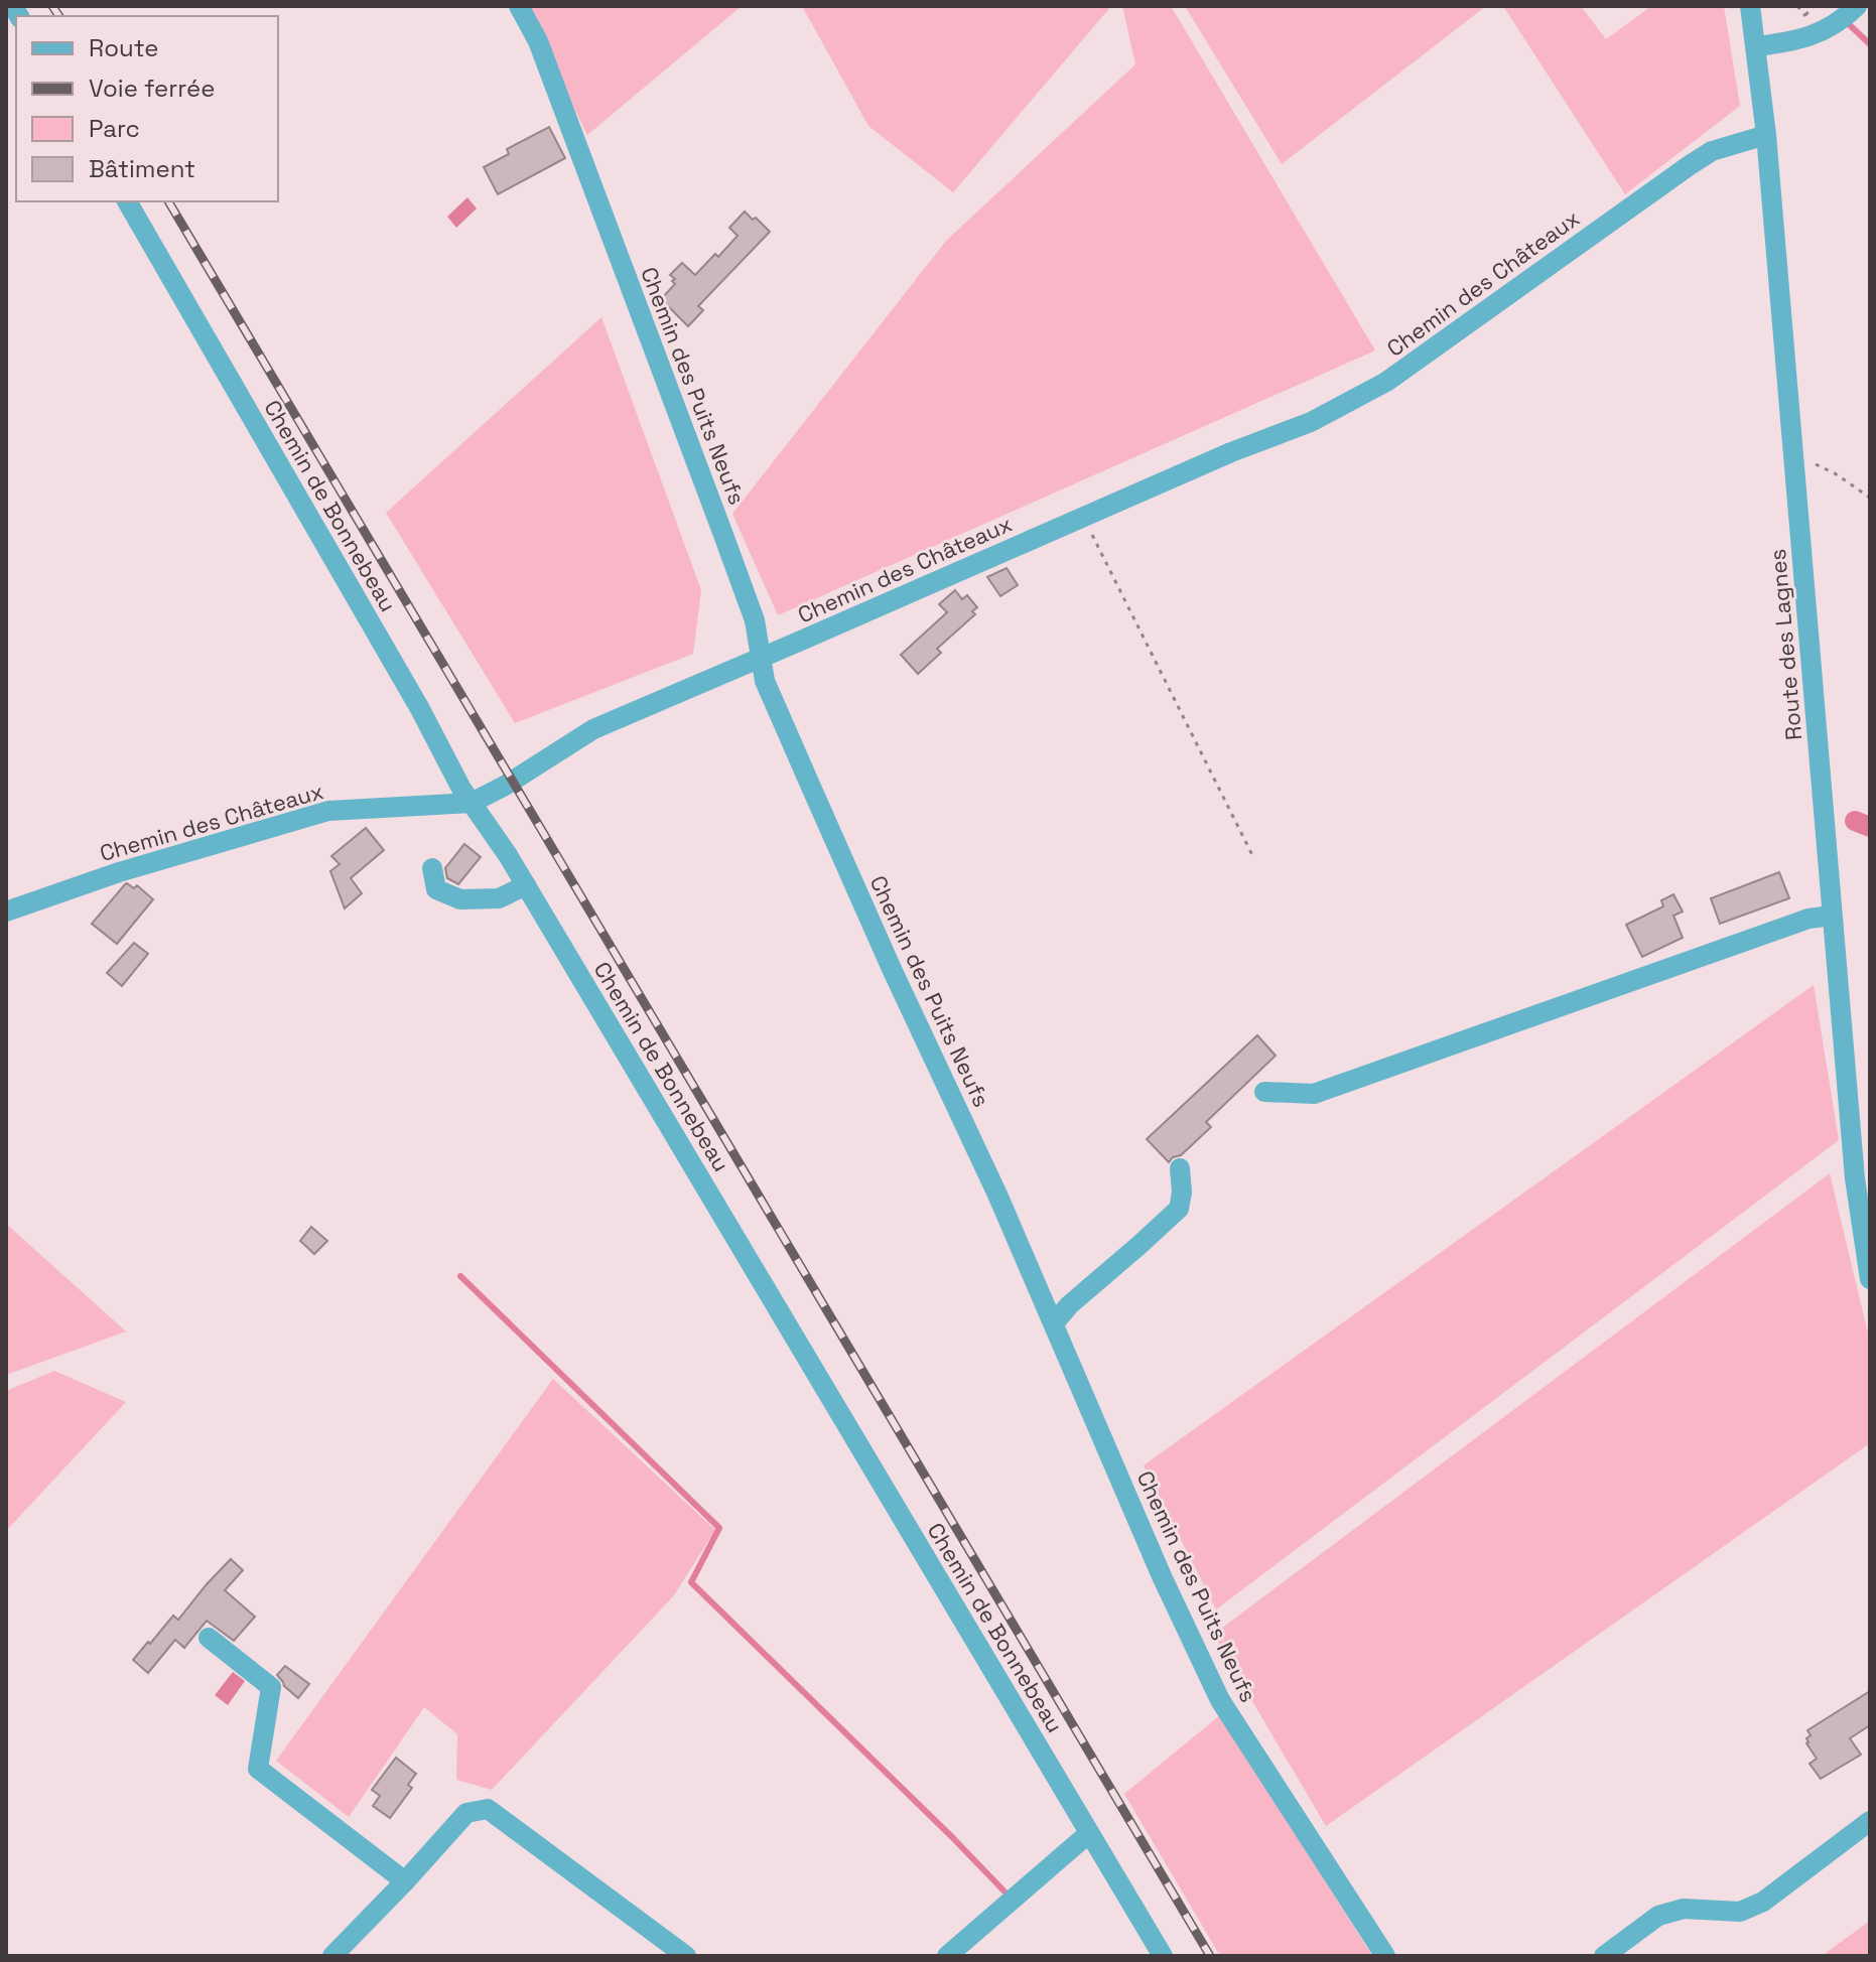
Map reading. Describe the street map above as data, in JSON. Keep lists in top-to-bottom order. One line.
{"streets":{"street":["Chemin des Châteaux","Chemin des Puits Neufs","Chemin de Bonnebeau","Route des Lagnes"]},"crossings":[["Chemin des Châteaux","Chemin des Puits Neufs"],["Chemin des Châteaux","Chemin de Bonnebeau"],["Chemin des Châteaux","Route des Lagnes"]],"legend":["Route","Voie ferrée","Parc","Bâtiment"]}
